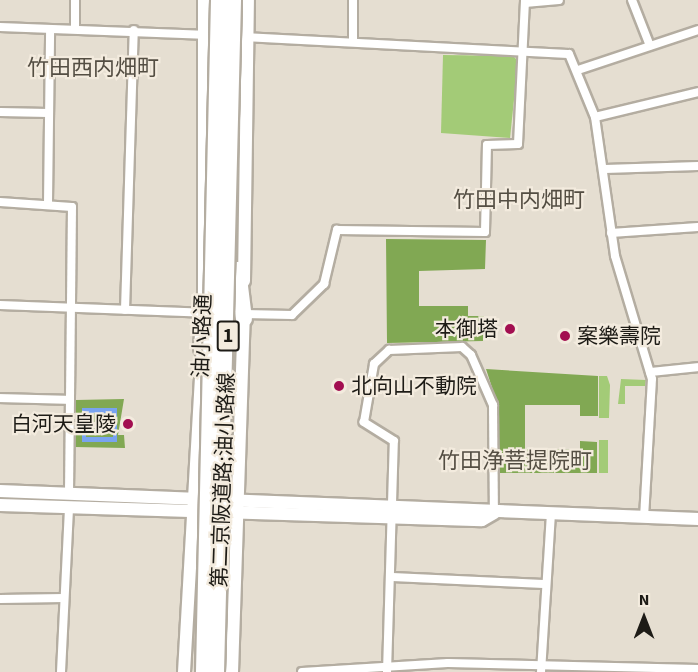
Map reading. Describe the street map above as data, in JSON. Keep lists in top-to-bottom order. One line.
{"streets":{"highway":["1","第二京阪道路;油小路線"],"street":["油小路通"]},"districts":["竹田西内畑町","竹田中内畑町","竹田浄菩提院町"],"places":["本御塔","案樂壽院","北向山不動院","白河天皇陵"],"north":"top"}
